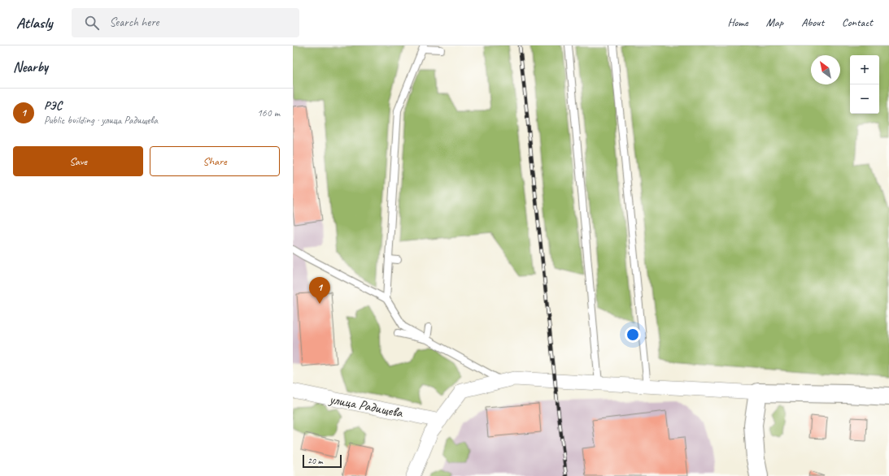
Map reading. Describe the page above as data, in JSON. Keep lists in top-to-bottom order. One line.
{"streets":{"street":["улица Радищева"]},"scale_bar":"20 m","north":"top left","page":{"header":"Atlasly","search":"Search here","nav":["Home","Map","About","Contact"],"heading":"Nearby","map_buttons":["+","−"],"list":[{"mark":"1","name":"РЭС","note":"Public building · улица Радищева","value":"160 m"}],"buttons":["Save","Share"],"pins":"1","scale":"20 m"}}
